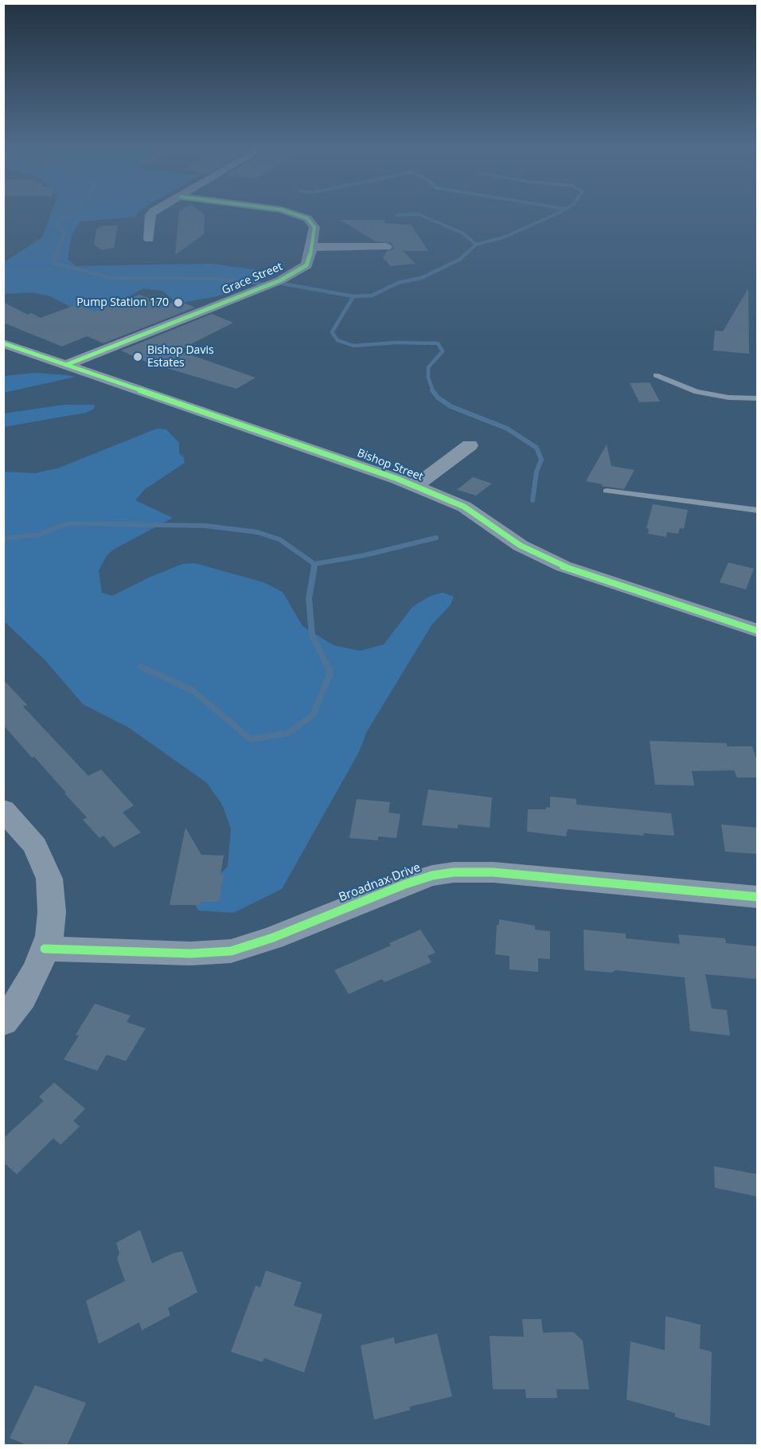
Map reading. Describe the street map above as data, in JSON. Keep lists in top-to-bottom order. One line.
{"streets":{"street":["Grace Street","Bishop Street","Broadnax Drive"]},"crossings":[["Grace Street","Bishop Street"]],"places":["Pump Station 170","Bishop Davis Estates"]}
